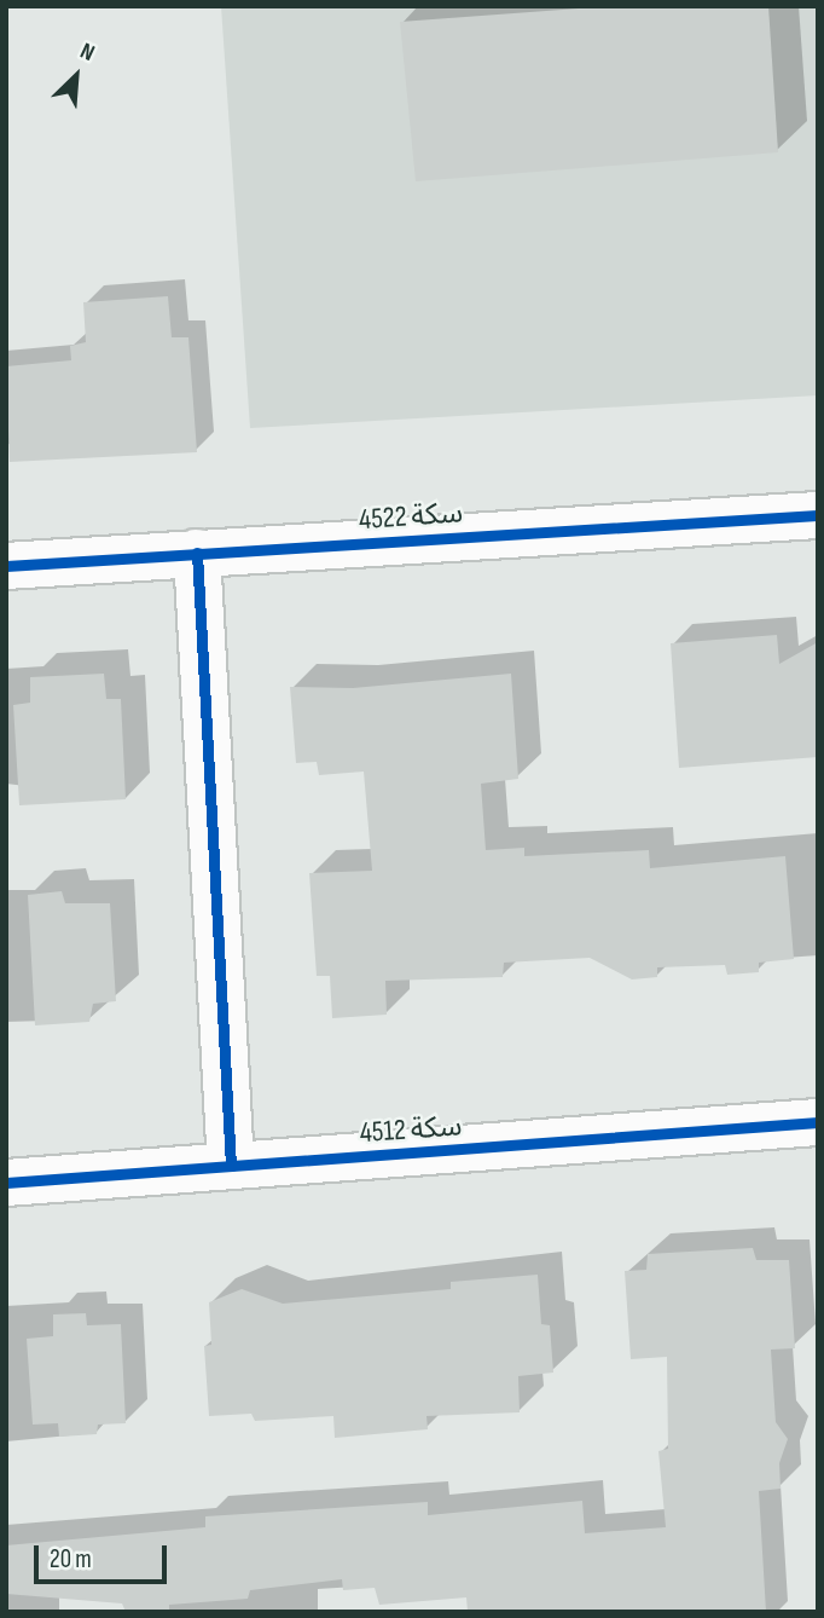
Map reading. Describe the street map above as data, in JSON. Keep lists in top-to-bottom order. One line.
{"streets":{"street":["سكة 4522","سكة 4512"]},"scale_bar":"20 m","north":"top right"}
